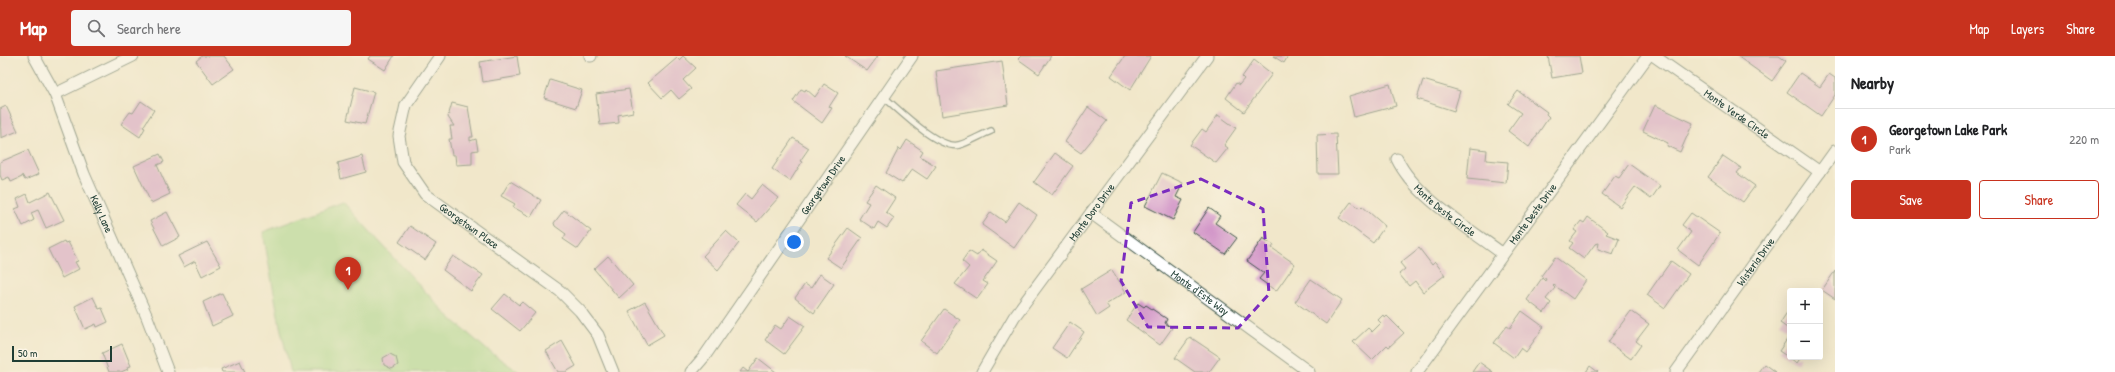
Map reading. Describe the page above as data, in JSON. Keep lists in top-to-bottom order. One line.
{"streets":{"street":["Monte Verde Circle","Georgetown Drive","Monte Deste Circle","Monte Doro Drive","Kelly Lane","Monte Deste Drive","Georgetown Place","Wisteria Drive","Monte d'Este Way"]},"crossings":[["Monte Verde Circle","Wisteria Drive"],["Monte Deste Circle","Monte Deste Drive"],["Monte Doro Drive","Monte d'Este Way"]],"scale_bar":"50 m","page":{"header":"Map","search":"Search here","nav":["Map","Layers","Share"],"heading":"Nearby","list":[{"mark":"1","name":"Georgetown Lake Park","note":"Park","value":"220 m"}],"buttons":["Save","Share"],"pins":"1","map_buttons":["+","−"],"scale":"50 m"}}
